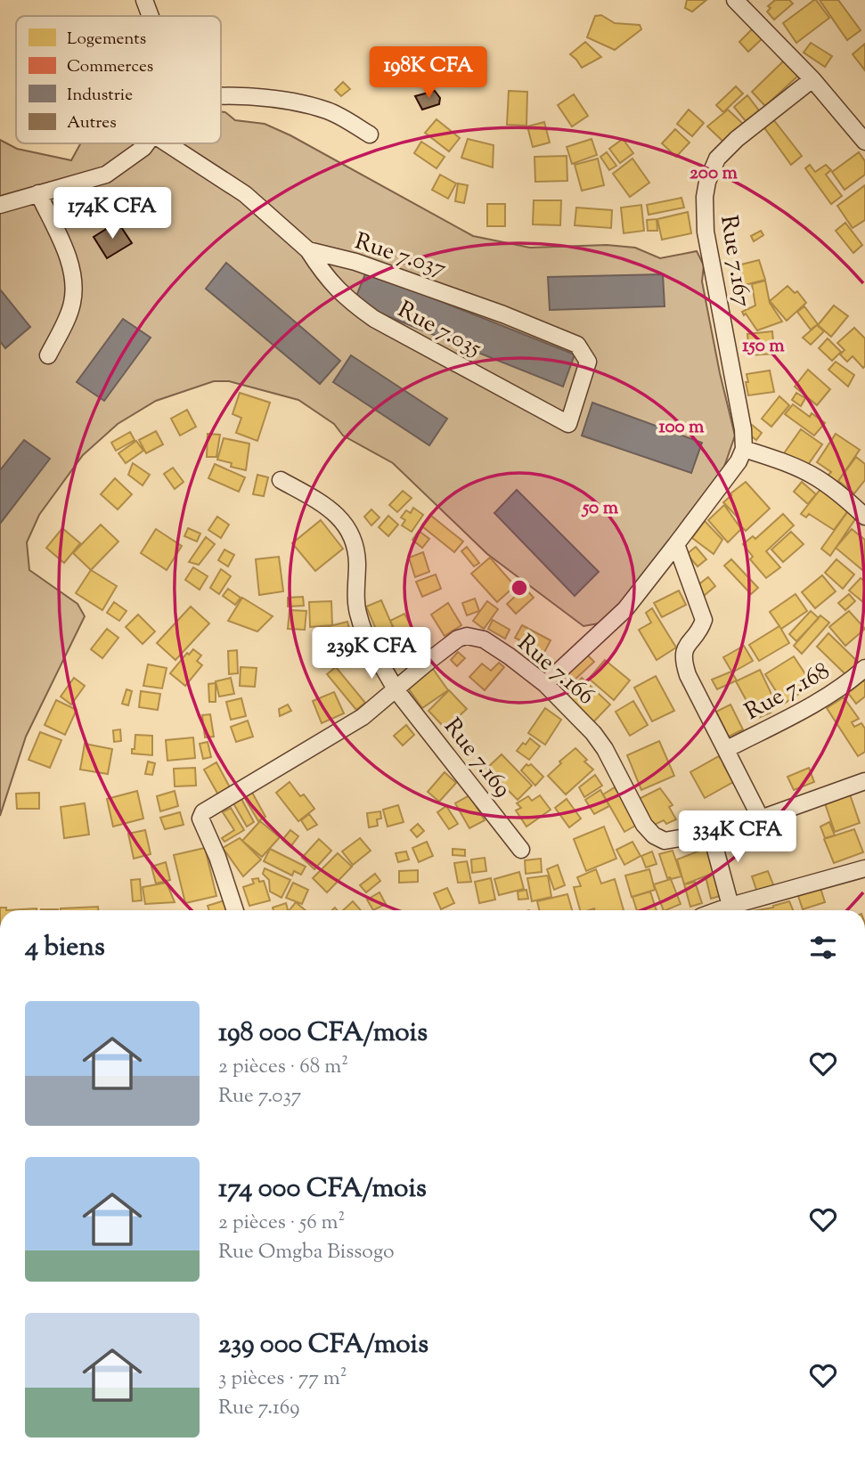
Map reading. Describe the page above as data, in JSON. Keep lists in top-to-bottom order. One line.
{"streets":{"street":["Rue 7.037","Rue 7.167","Rue 7.035","Rue 7.166","Rue 7.168","Rue 7.169"]},"crossings":[["Rue 7.037","Rue 7.035"],["Rue 7.166","Rue 7.169"]],"legend":["Logements","Commerces","Industrie","Autres"],"page":{"price":["198K CFA","174K CFA","239K CFA","334K CFA"],"heading":"4 biens","list":[{"name":"198 000 CFA/mois","note":"2 pièces · 68 m² · Rue 7.037"},{"name":"174 000 CFA/mois","note":"2 pièces · 56 m² · Rue Omgba Bissogo"},{"name":"239 000 CFA/mois","note":"3 pièces · 77 m² · Rue 7.169"}]},"rings":["200 m","150 m","100 m","50 m"]}
